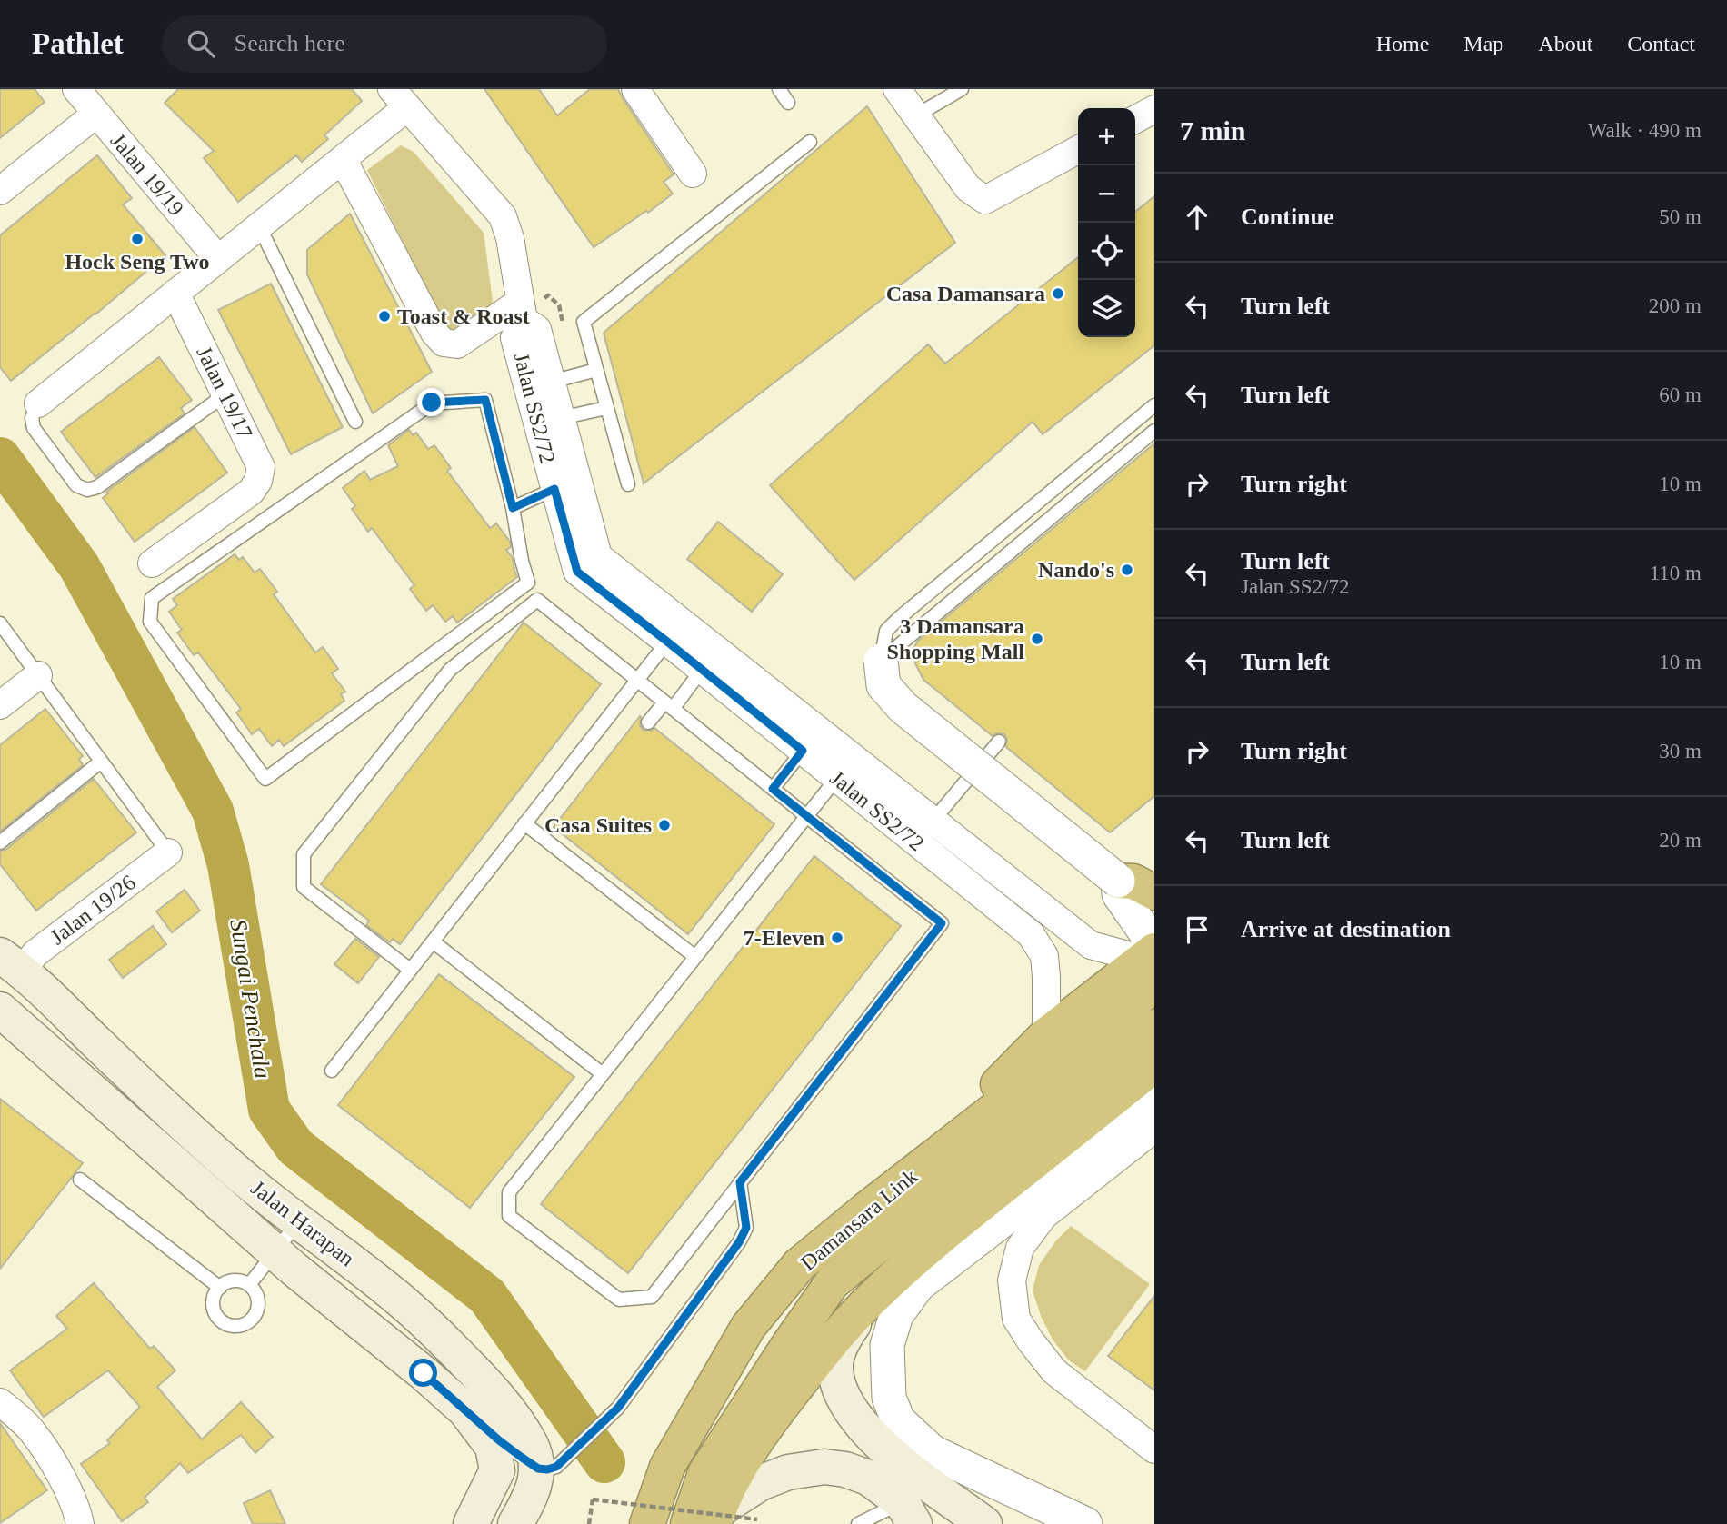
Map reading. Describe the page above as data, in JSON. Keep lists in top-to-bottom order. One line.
{"streets":{"highway":["Damansara Link"],"main road":["Jalan Harapan"],"street":["Jalan 19/19","Jalan 19/17","Jalan SS2/72","Jalan 19/26"]},"crossings":[["Jalan SS2/72","Damansara Link"],["Jalan 19/26","Jalan Harapan"]],"water":["Sungai Penchala"],"places":["Hock Seng Two","Casa Damansara","Toast & Roast","Nando's","3 Damansara Shopping Mall","Casa Suites","7-Eleven"],"page":{"header":"Pathlet","search":"Search here","nav":["Home","Map","About","Contact"],"heading":["7 min","Walk · 490 m"],"map_buttons":["+","−"],"list":[["Continue","50 m"],["Turn left","200 m"],["Turn left","60 m"],["Turn right","10 m"],["Turn left","Jalan SS2/72","110 m"],["Turn left","10 m"],["Turn right","30 m"],["Turn left","20 m"],"Arrive at destination"]}}
